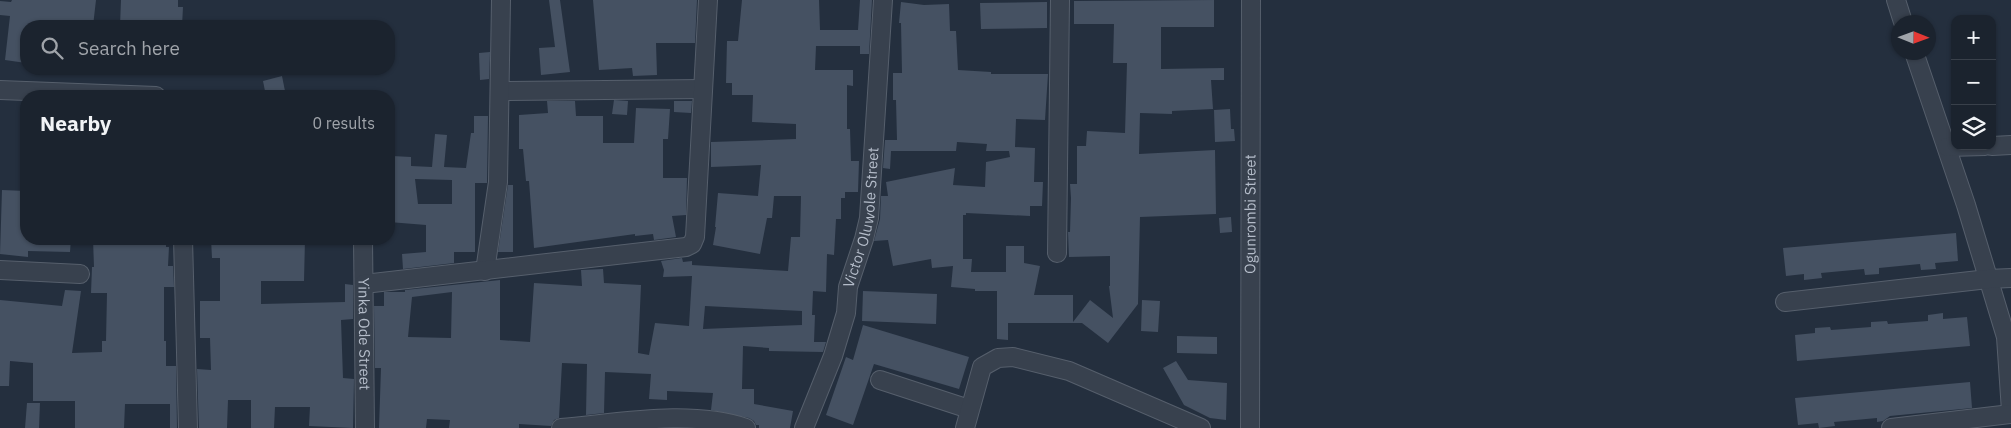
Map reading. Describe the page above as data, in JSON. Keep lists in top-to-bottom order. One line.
{"streets":{"street":["Ogunrombi Street","Victor Oluwole Street","Yinka Ode Street"]},"north":"right","page":{"map_buttons":["+","−"],"search":"Search here","heading":["Nearby","0 results"]}}
